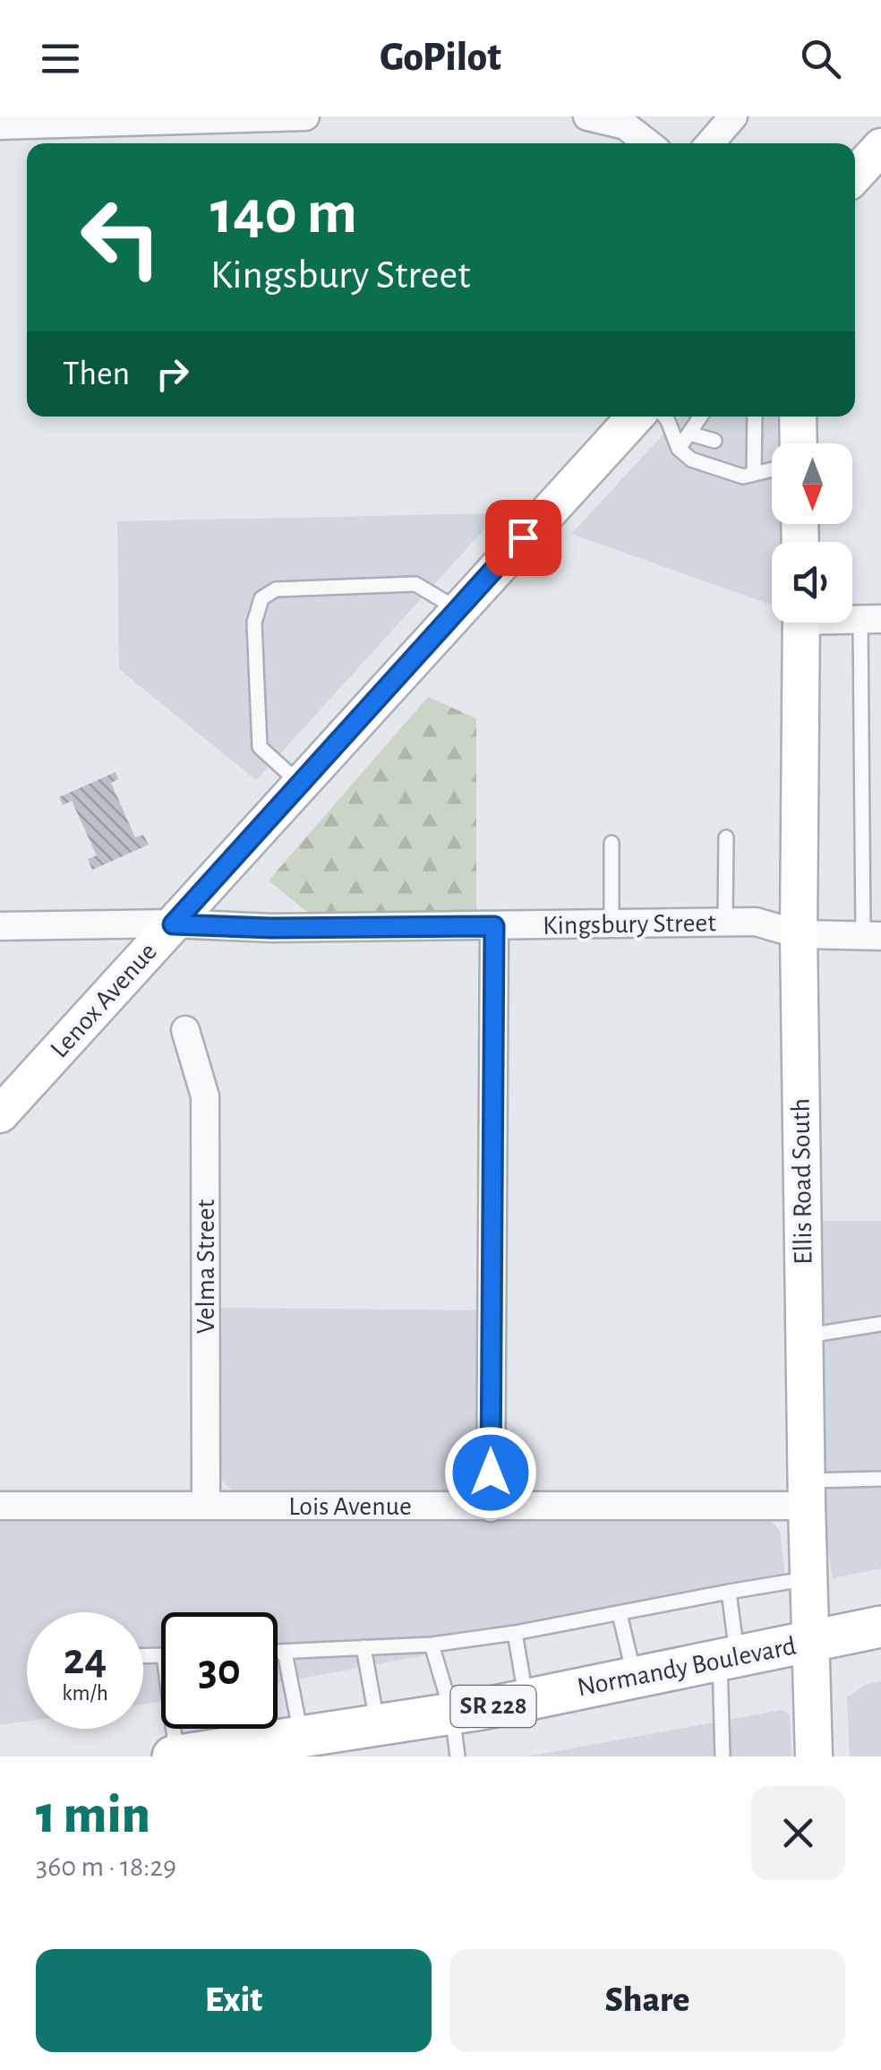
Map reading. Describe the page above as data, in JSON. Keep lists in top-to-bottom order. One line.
{"streets":{"main road":["Normandy Boulevard","SR 228"],"street":["Kingsbury Street","Lenox Avenue","Ellis Road South","Velma Street","Lois Avenue"]},"crossings":[["Kingsbury Street","Lenox Avenue"],["Kingsbury Street","Ellis Road South"],["Ellis Road South","Lois Avenue"],["Ellis Road South","Normandy Boulevard"],["Velma Street","Lois Avenue"]],"north":"bottom","page":{"header":"GoPilot","turn":["140 m","Kingsbury Street"],"then":"Then","speed":"24 km/h","limit":"30","heading":["1 min","360 m · 18:29"],"buttons":["Exit","Share"]}}
